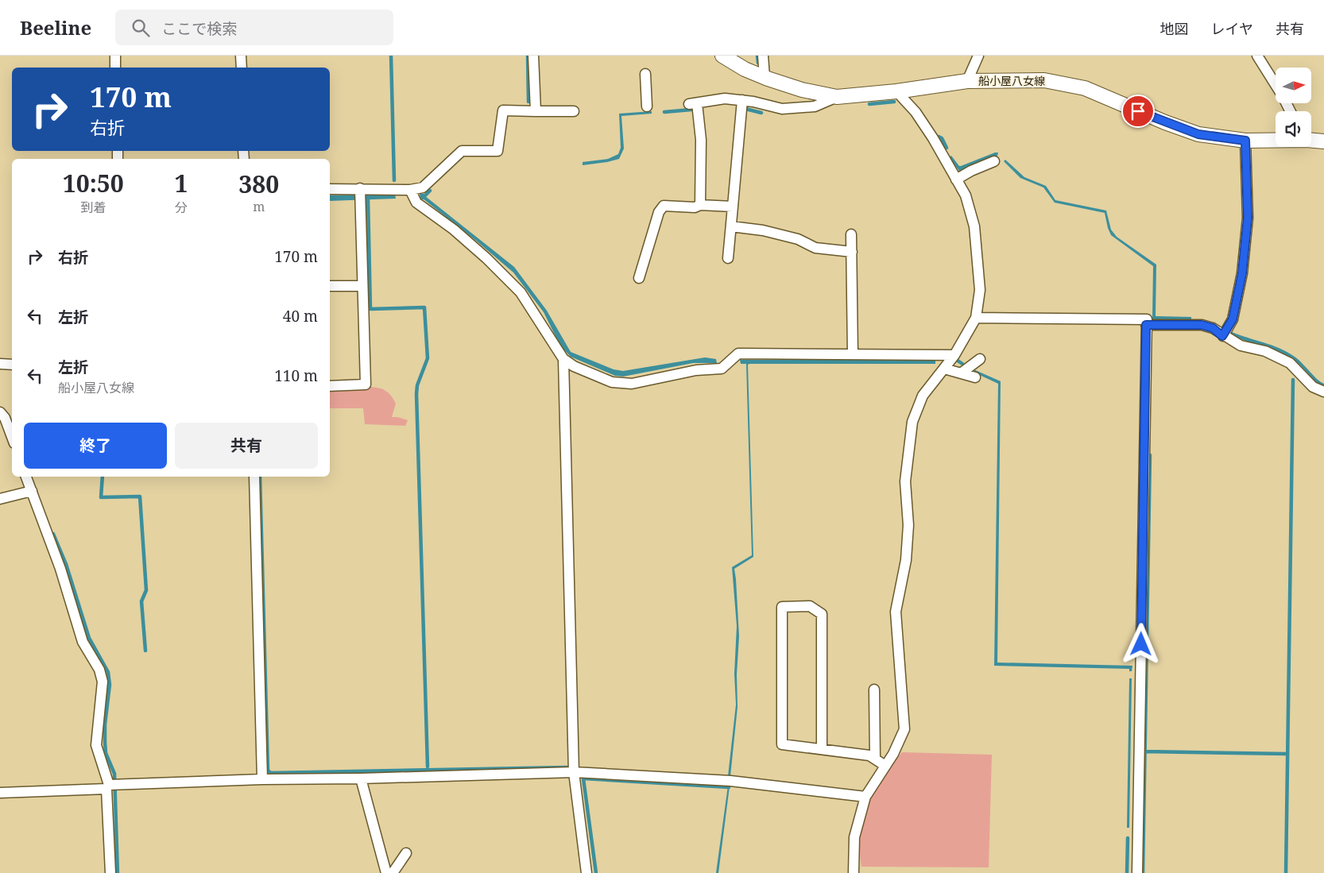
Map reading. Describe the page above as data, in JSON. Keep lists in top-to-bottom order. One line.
{"streets":{"main road":["船小屋八女線"]},"north":"right","page":{"header":"Beeline","search":"ここで検索","nav":["地図","レイヤ","共有"],"turn":["170 m","右折"],"eta":["10:50","到着","1","分","380","m"],"list":[{"name":"右折","value":"170 m"},{"name":"左折","value":"40 m"},{"name":"左折","note":"船小屋八女線","value":"110 m"}],"buttons":["終了","共有"]}}
